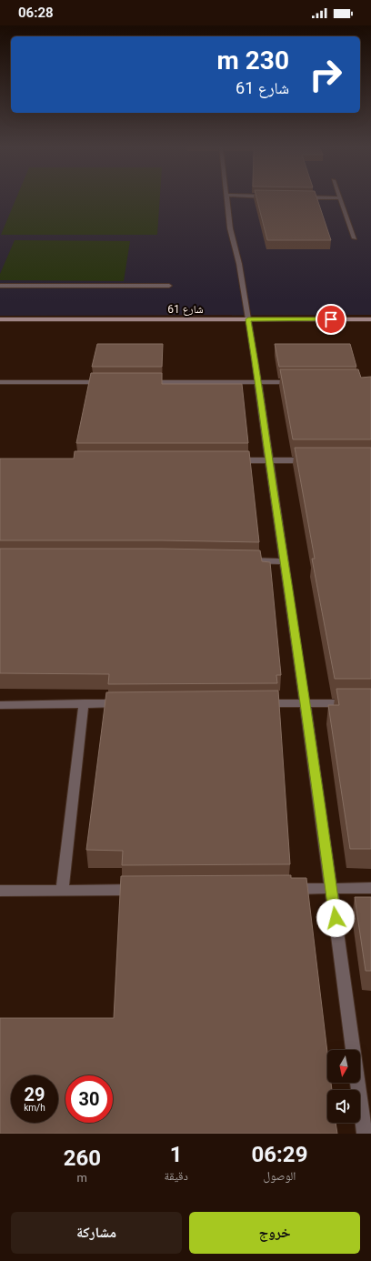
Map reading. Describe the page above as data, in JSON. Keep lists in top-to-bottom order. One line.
{"streets":{"street":["شارع 61"]},"north":"bottom","page":{"status":"06:28","turn":["230 m","شارع 61"],"speed":"29 km/h","limit":"30","eta":["06:29","الوصول","1","دقيقة","260","m"],"buttons":["خروج","مشاركة"]}}
